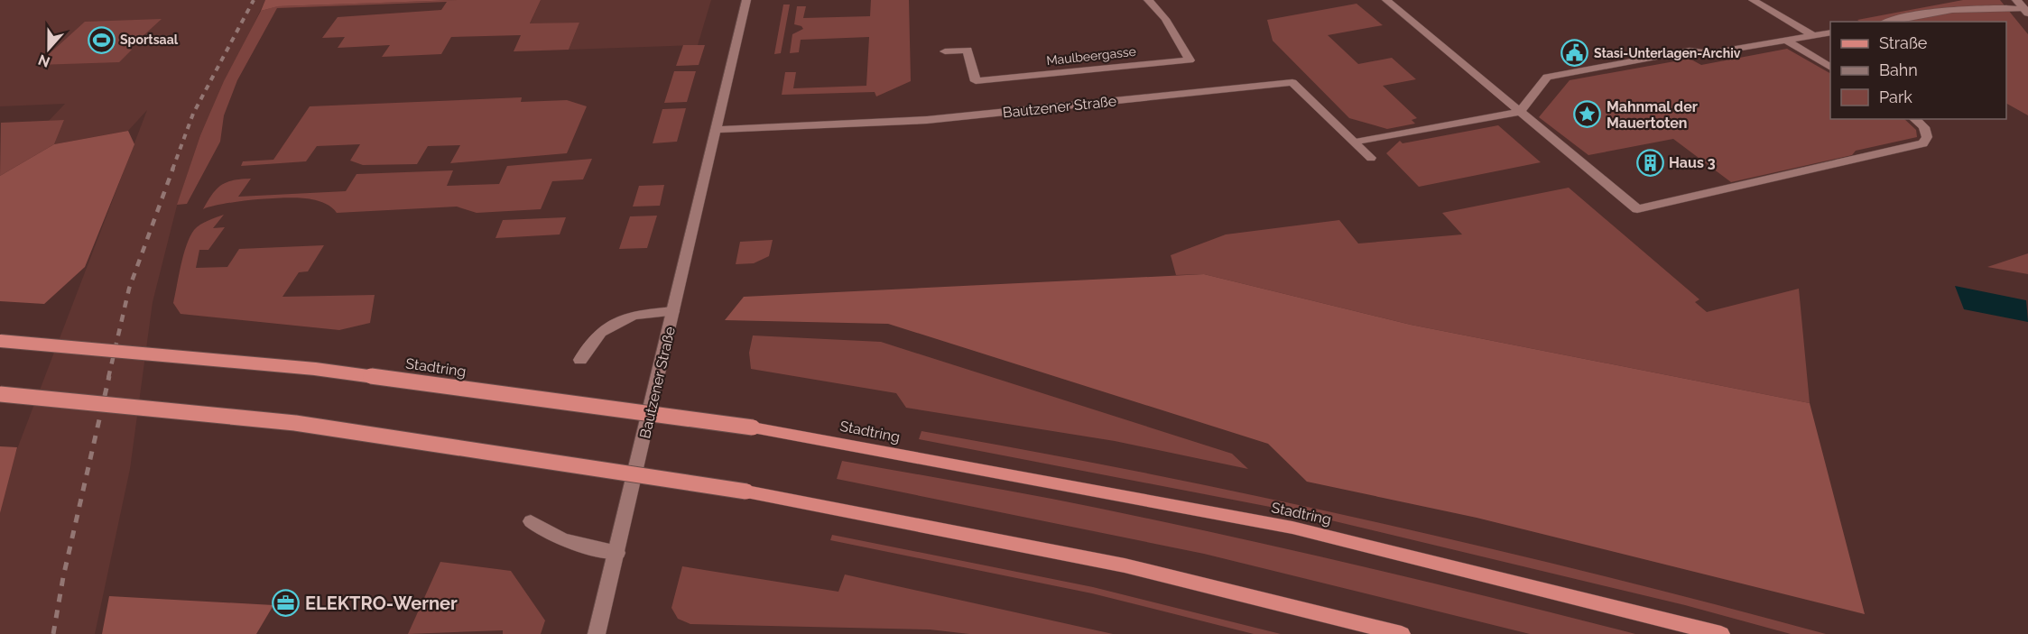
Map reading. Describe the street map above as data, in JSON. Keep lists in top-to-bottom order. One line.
{"streets":{"main road":["Stadtring"],"street":["Maulbeergasse","Bautzener Straße"]},"places":{"sports":["Sportsaal"],"public building":["Stasi-Unterlagen-Archiv"],"place":["Mahnmal der Mauertoten"],"building":["Haus 3"],"office":["ELEKTRO-Werner"]},"legend":["Straße","Bahn","Park"],"north":"bottom"}
